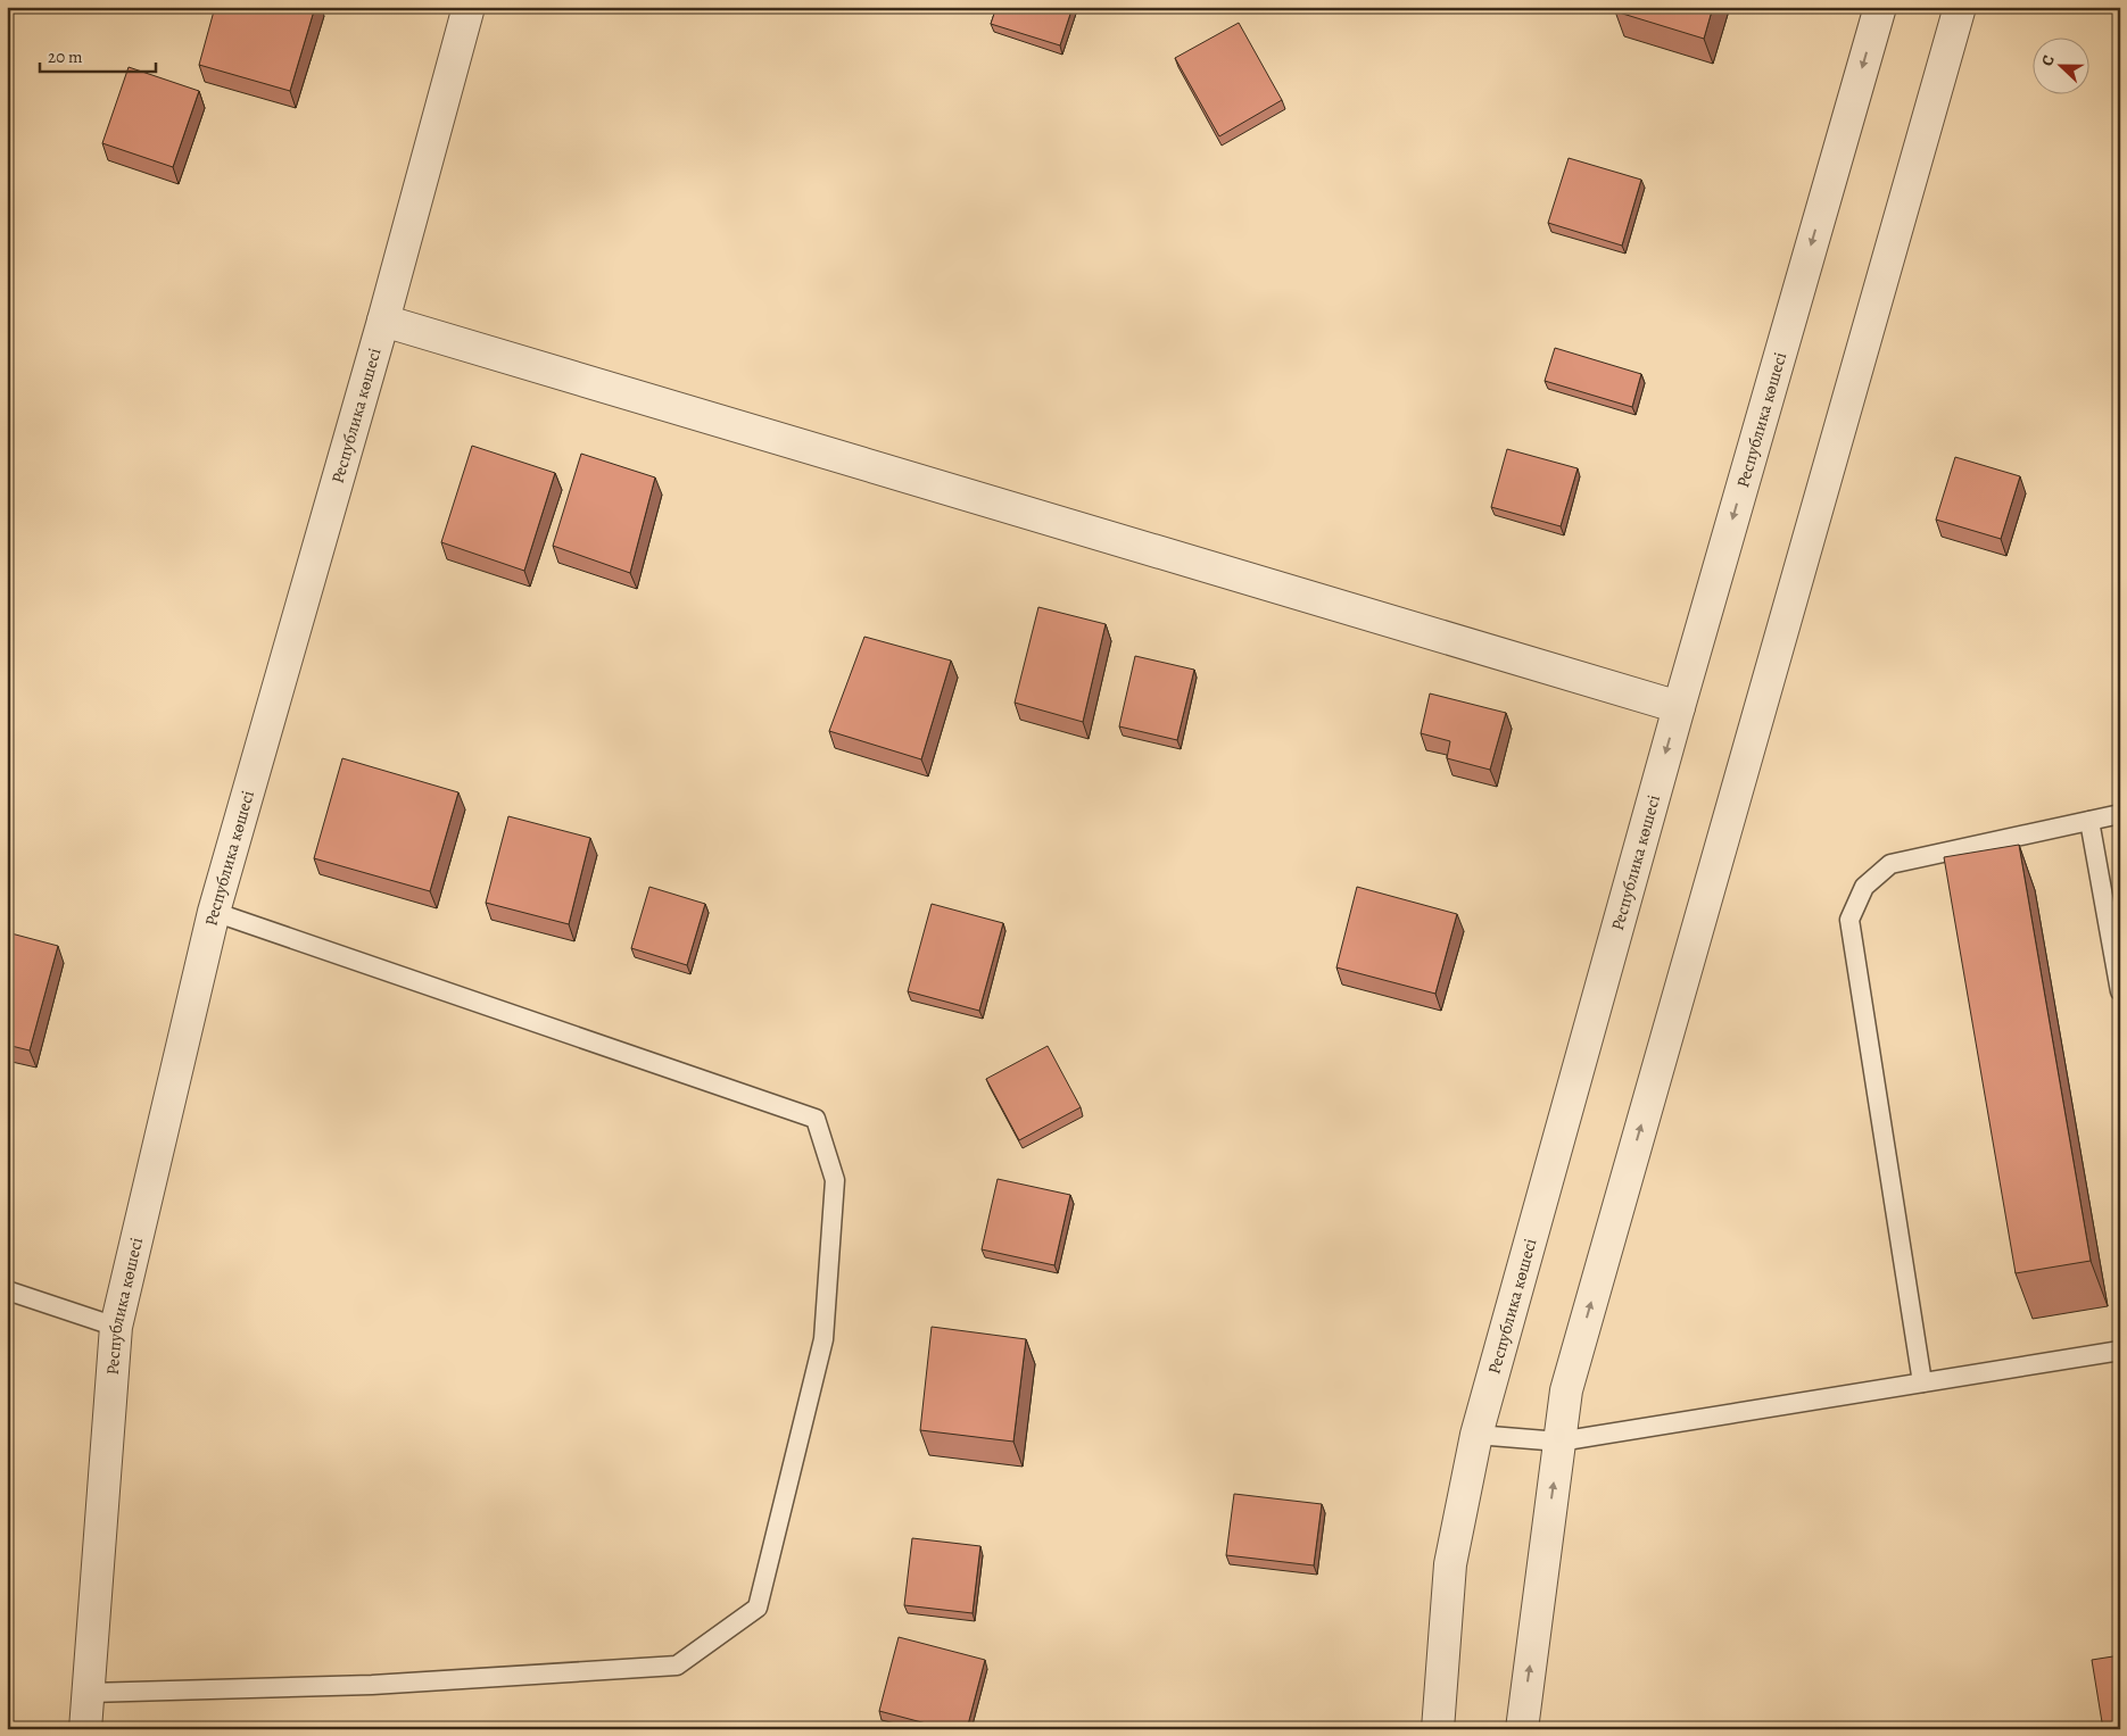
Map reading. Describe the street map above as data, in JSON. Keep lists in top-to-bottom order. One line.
{"streets":{"street":["Республика көшесі"]},"scale_bar":"20 m","north":"left"}
